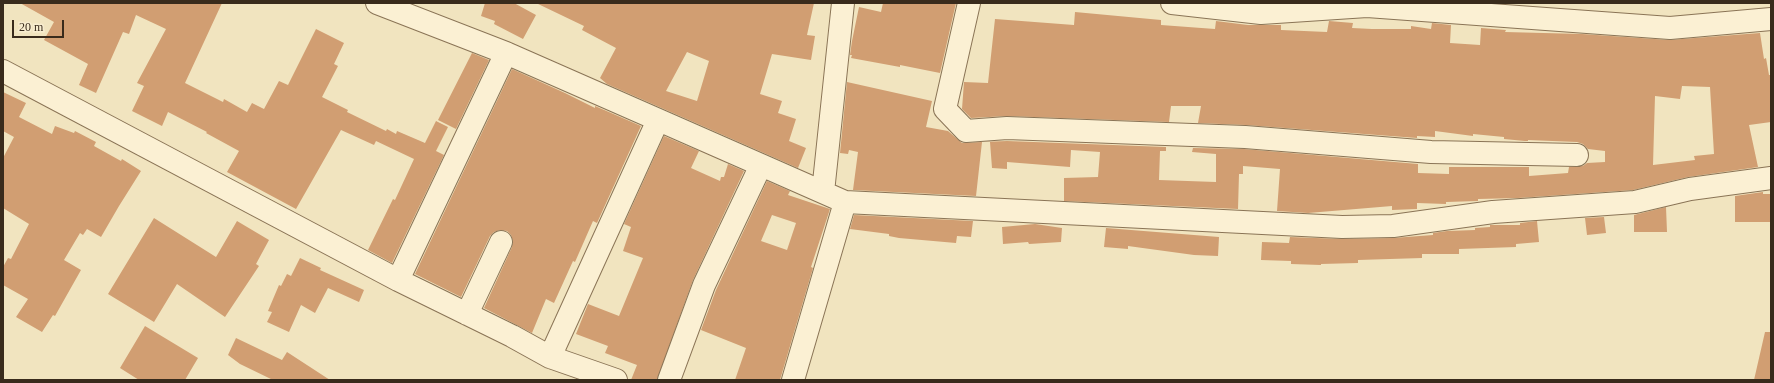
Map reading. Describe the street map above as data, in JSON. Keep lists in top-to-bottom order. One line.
{"scale_bar":"20 m"}
